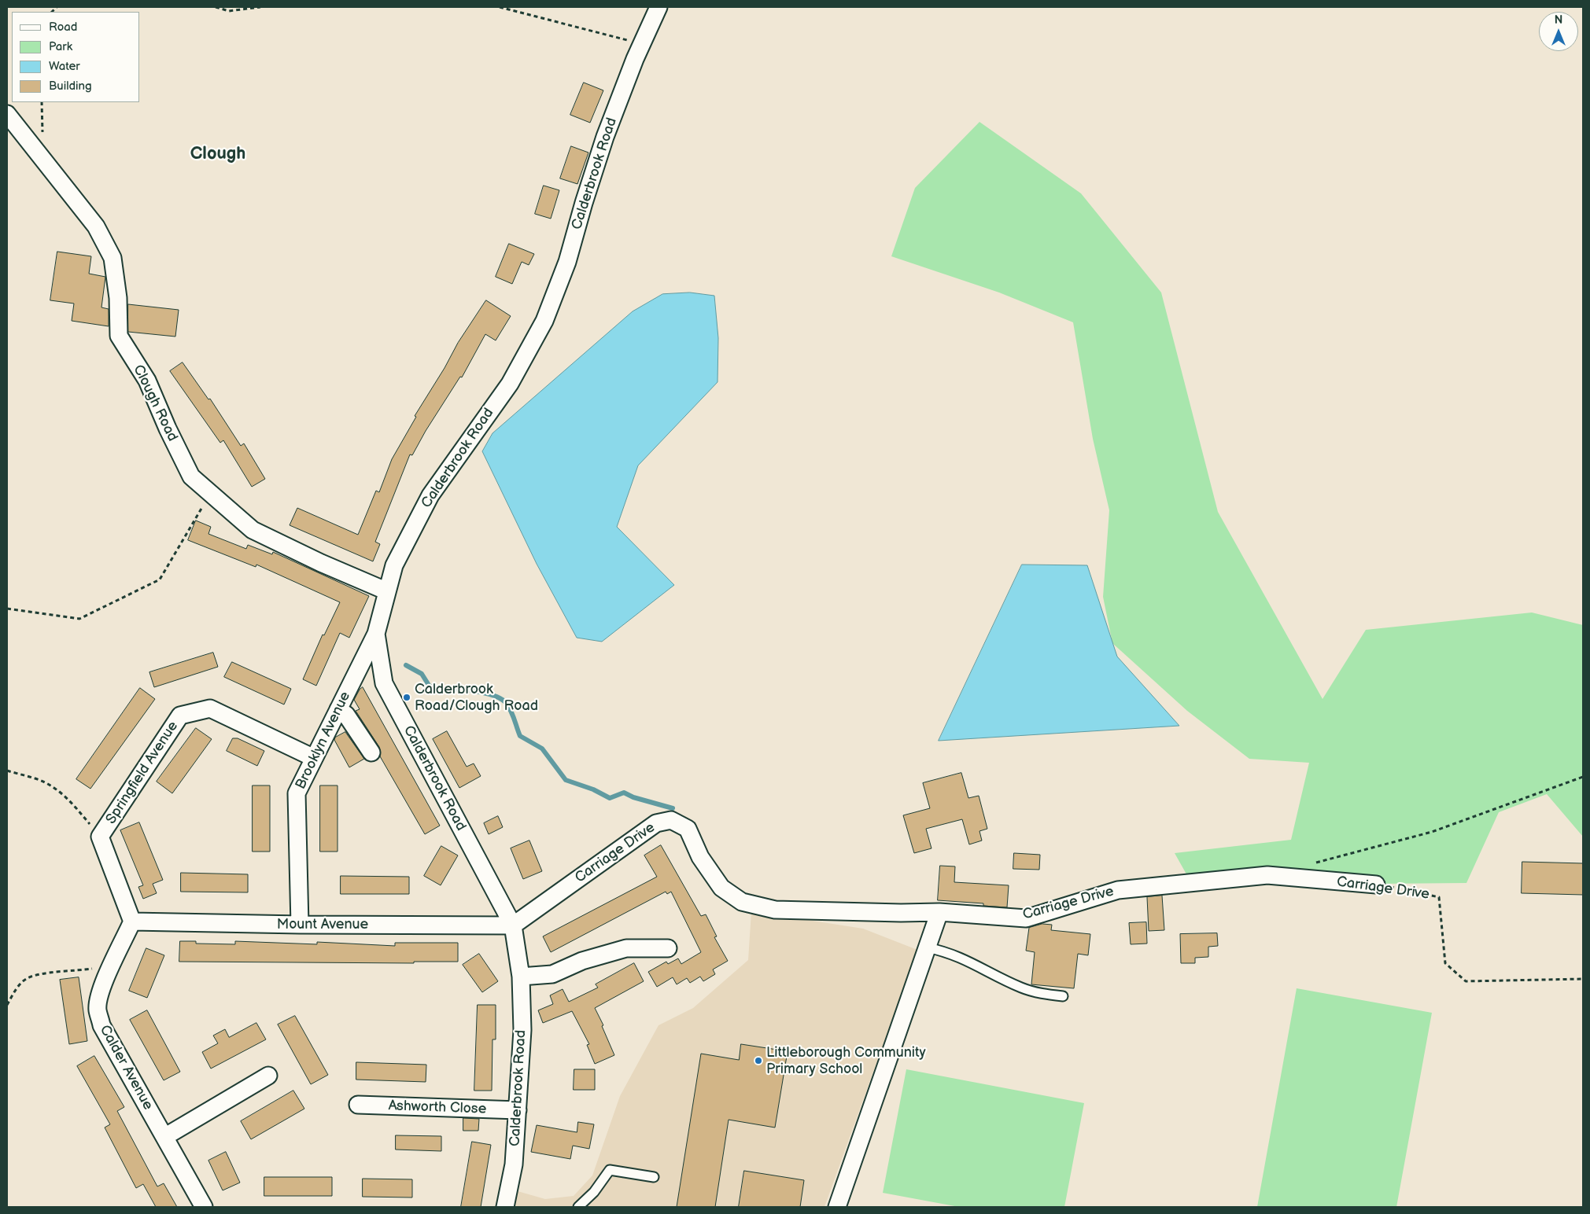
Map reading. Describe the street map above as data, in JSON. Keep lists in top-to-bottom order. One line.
{"streets":{"street":["Calderbrook Road","Clough Road","Brooklyn Avenue","Springfield Avenue","Carriage Drive","Mount Avenue","Calder Avenue","Ashworth Close"]},"crossings":[["Calderbrook Road","Clough Road"],["Calderbrook Road","Brooklyn Avenue"],["Calderbrook Road","Carriage Drive"],["Calderbrook Road","Mount Avenue"],["Calderbrook Road","Ashworth Close"],["Brooklyn Avenue","Springfield Avenue"],["Brooklyn Avenue","Mount Avenue"],["Springfield Avenue","Mount Avenue"],["Springfield Avenue","Calder Avenue"],["Carriage Drive","Mount Avenue"],["Mount Avenue","Calder Avenue"]],"districts":["Clough"],"places":["Calderbrook Road/Clough Road","Littleborough Community Primary School"],"legend":["Road","Park","Water","Building"],"north":"top"}
